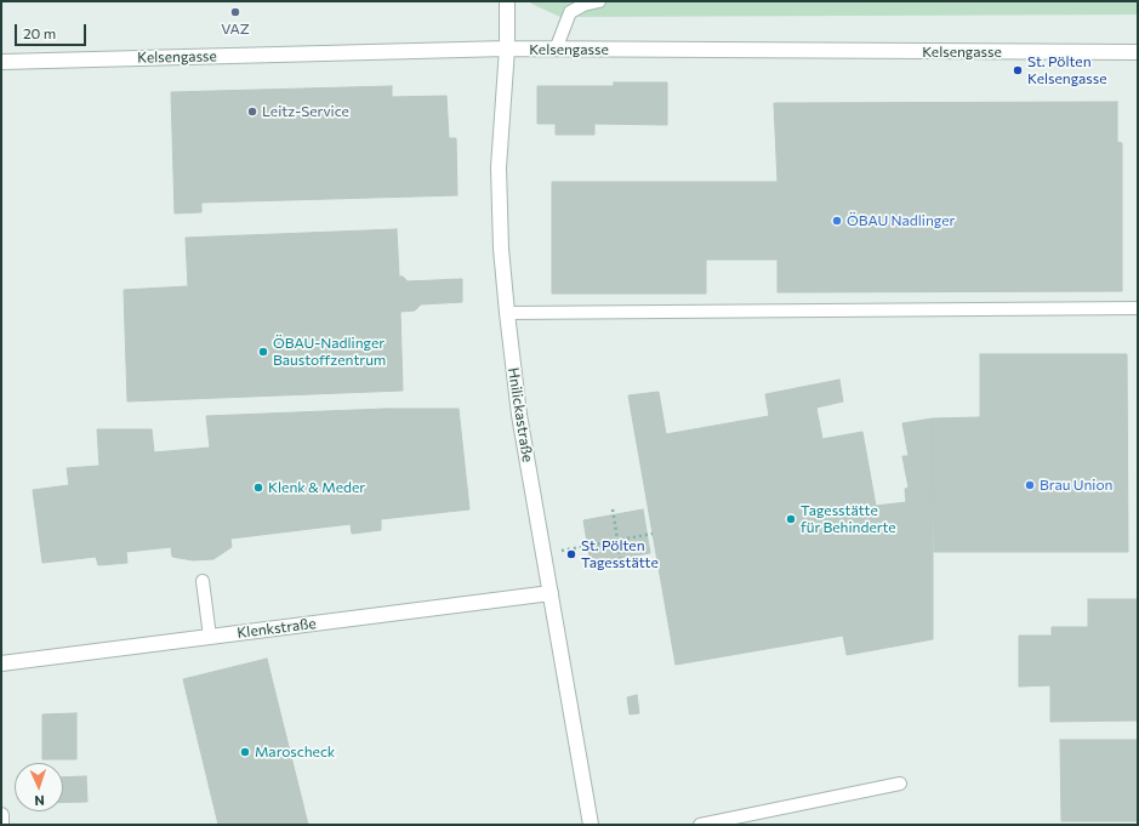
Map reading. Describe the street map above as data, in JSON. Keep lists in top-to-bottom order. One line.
{"streets":{"street":["Kelsengasse","Hnilickastraße","Klenkstraße"]},"crossings":[["Kelsengasse","Hnilickastraße"],["Hnilickastraße","Klenkstraße"]],"places":["VAZ","St. Pölten Kelsengasse","Leitz-Service","ÖBAU Nadlinger","ÖBAU-Nadlinger Baustoffzentrum","Brau Union","Klenk & Meder","Tagesstätte für Behinderte","St. Pölten Tagesstätte","Maroscheck"],"scale_bar":"20 m","north":"bottom"}
